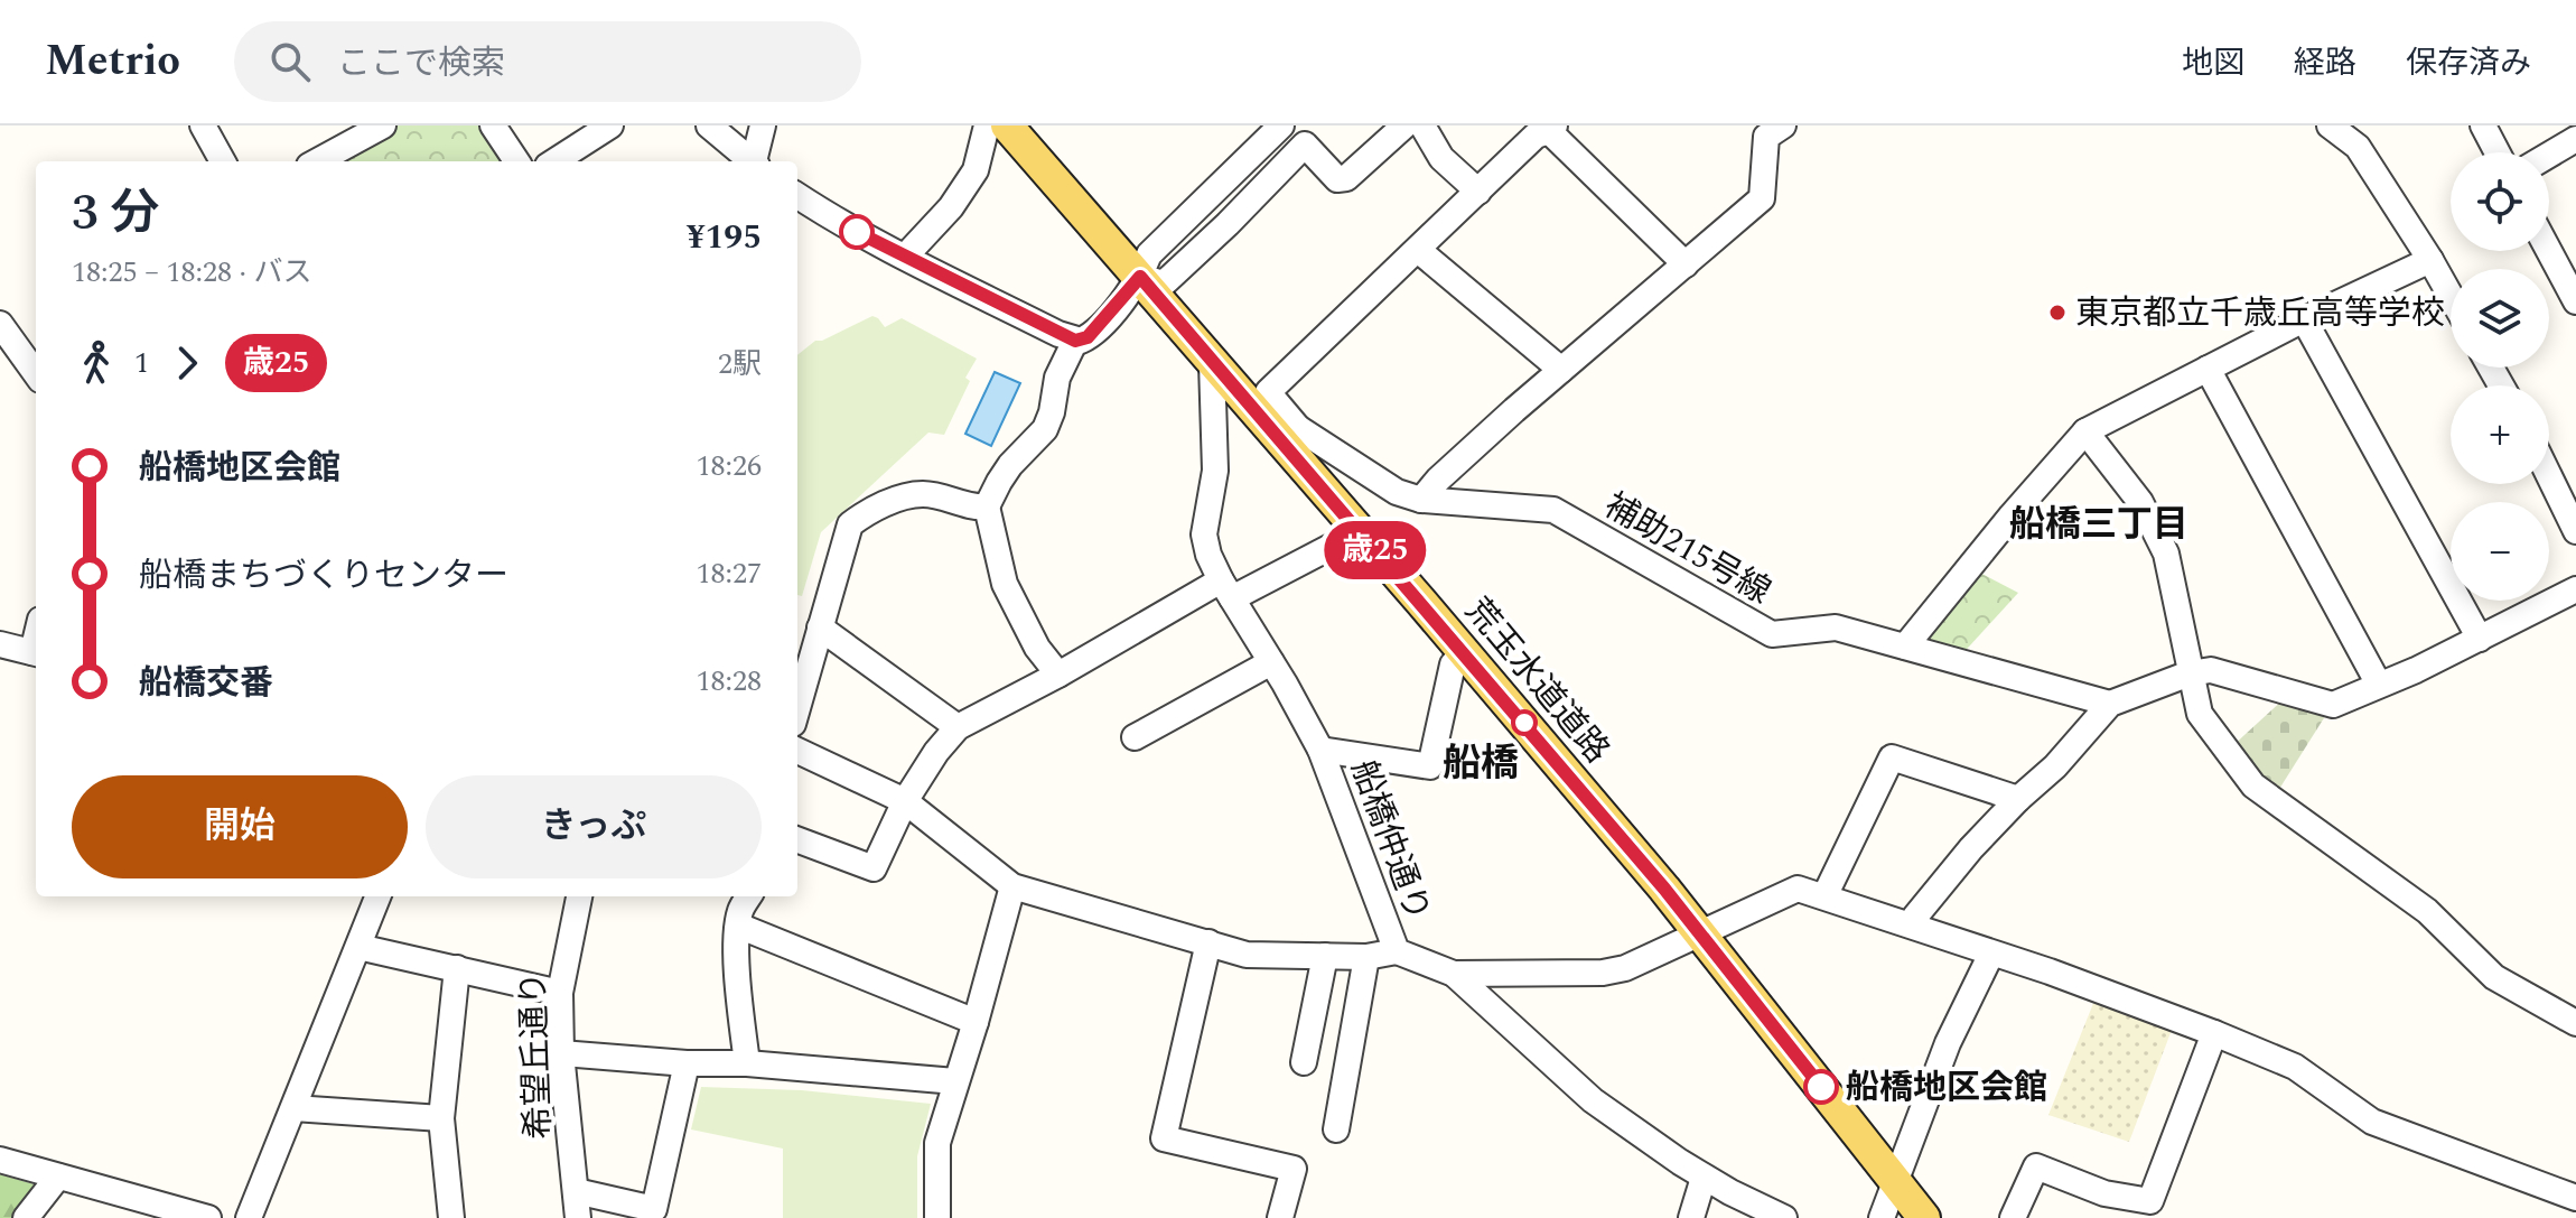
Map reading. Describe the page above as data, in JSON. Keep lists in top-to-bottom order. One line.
{"streets":{"main road":["荒玉水道道路"],"street":["補助215号線","船橋仲通り","希望丘通り"]},"crossings":[["補助215号線","荒玉水道道路"],["荒玉水道道路","船橋仲通り"]],"districts":["船橋三丁目","船橋"],"places":["東京都立千歳丘高等学校","船橋地区会館"],"lines":["bus line 歳25"],"page":{"header":"Metrio","search":"ここで検索","nav":["地図","経路","保存済み"],"on_map":"歳25","map_buttons":["+","−"],"heading":["3 分","18:25 – 18:28 · バス","¥195"],"legs":["1","歳25","2駅"],"list":[{"name":"船橋地区会館","value":"18:26"},{"name":"船橋まちづくりセンター","value":"18:27"},{"name":"船橋交番","value":"18:28"}],"buttons":["開始","きっぷ"]}}
